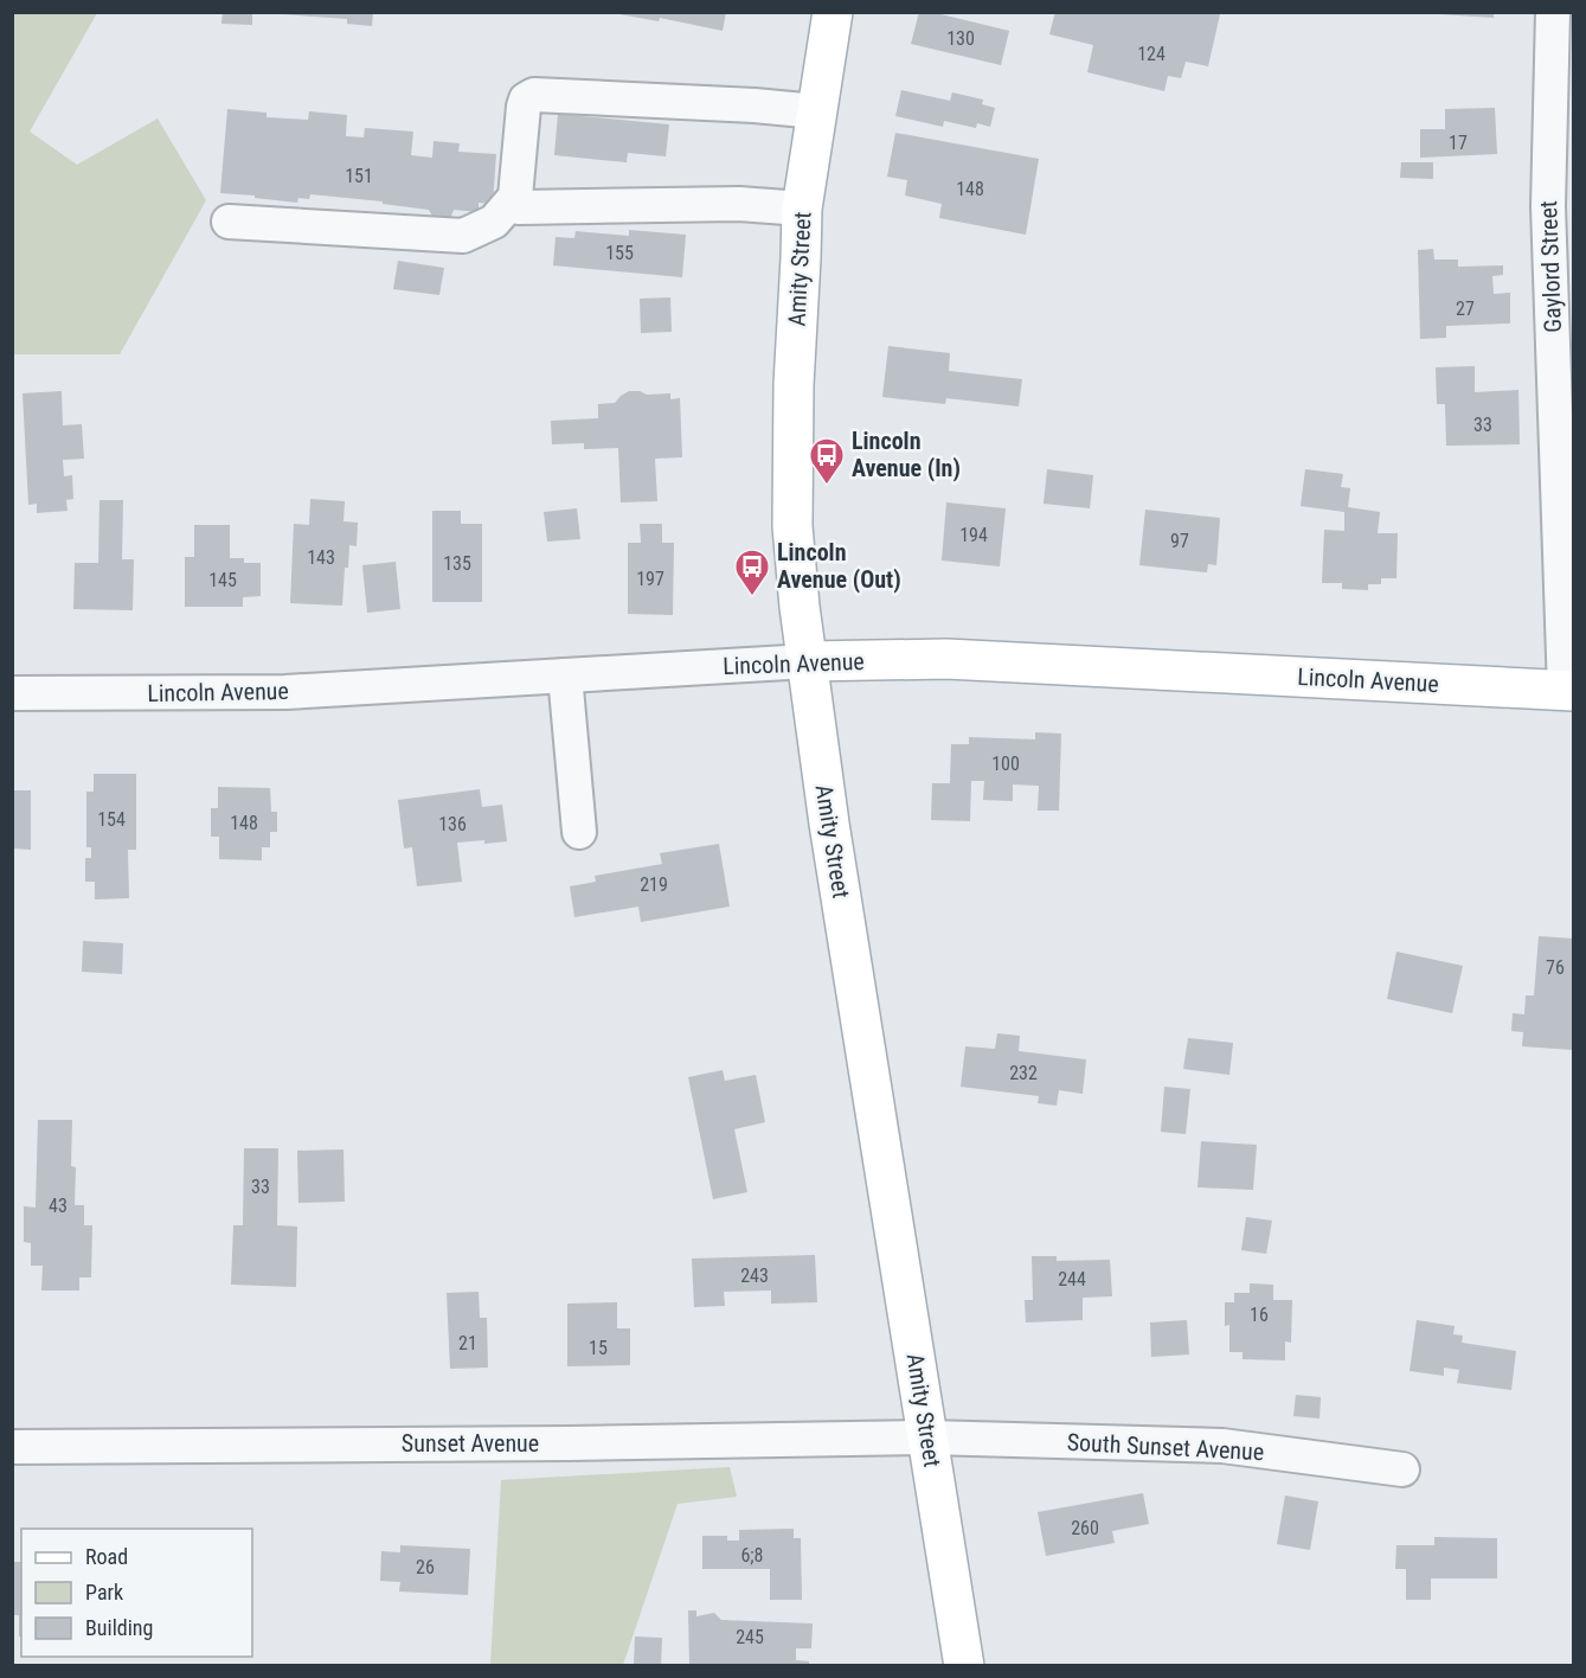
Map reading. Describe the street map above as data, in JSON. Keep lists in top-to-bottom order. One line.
{"streets":{"main road":["Amity Street","Lincoln Avenue"],"street":["Gaylord Street","Sunset Avenue","South Sunset Avenue"]},"crossings":[["Gaylord Street","Lincoln Avenue"],["Amity Street","Lincoln Avenue"],["Amity Street","Sunset Avenue"],["Amity Street","South Sunset Avenue"],["Sunset Avenue","South Sunset Avenue"]],"places":{"bus stop":["Lincoln Avenue (In)","Lincoln Avenue (Out)"]},"house_numbers":["130","124","17","151","148","155","27","33","194","97","143","135","197","145","100","154","148","136","219","76","232","33","43","243","244","16","21","15","260","6;8","26","245"],"legend":["Road","Park","Building"]}
